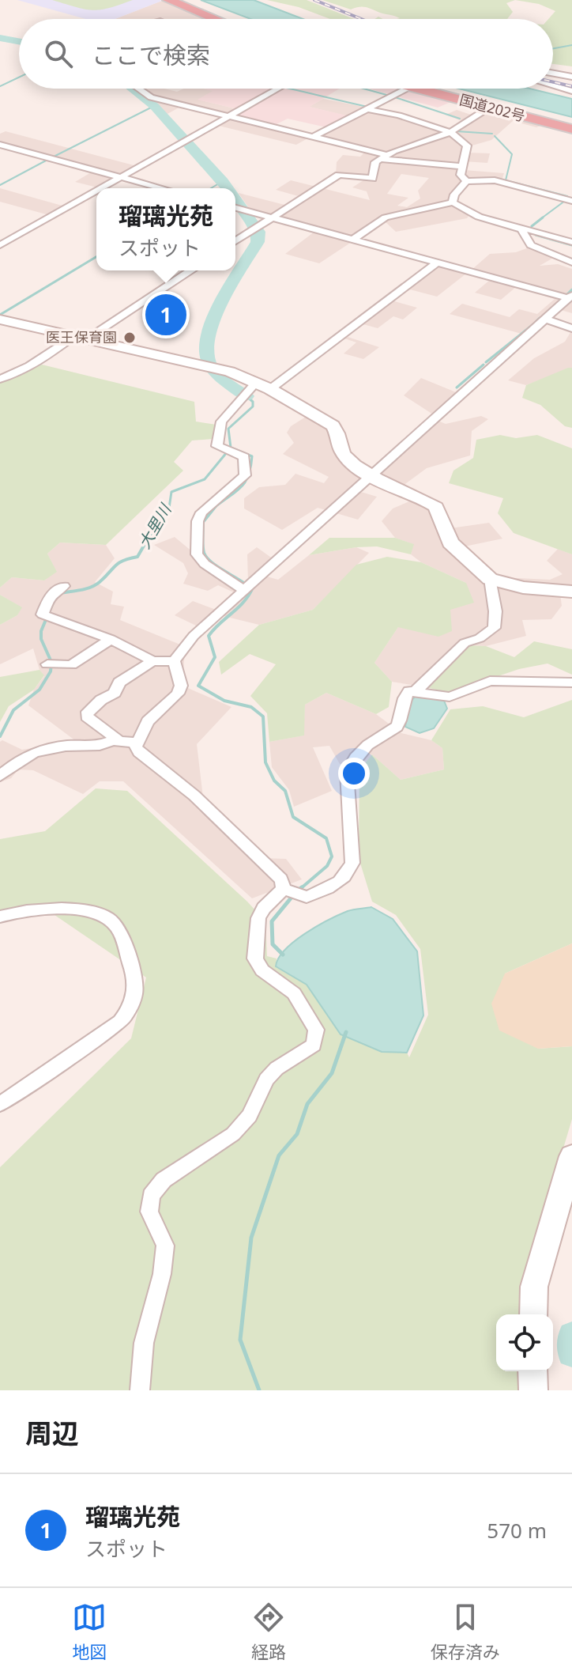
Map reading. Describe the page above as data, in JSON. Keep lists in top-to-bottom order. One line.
{"streets":{"highway":["国道202号"]},"water":["大里川"],"places":["医王保育園"],"page":{"search":"ここで検索","popup":["瑠璃光苑","スポット"],"pins":"1","heading":"周辺","list":[{"mark":"1","name":"瑠璃光苑","note":"スポット","value":"570 m"}],"nav":["地図","経路","保存済み"]}}
